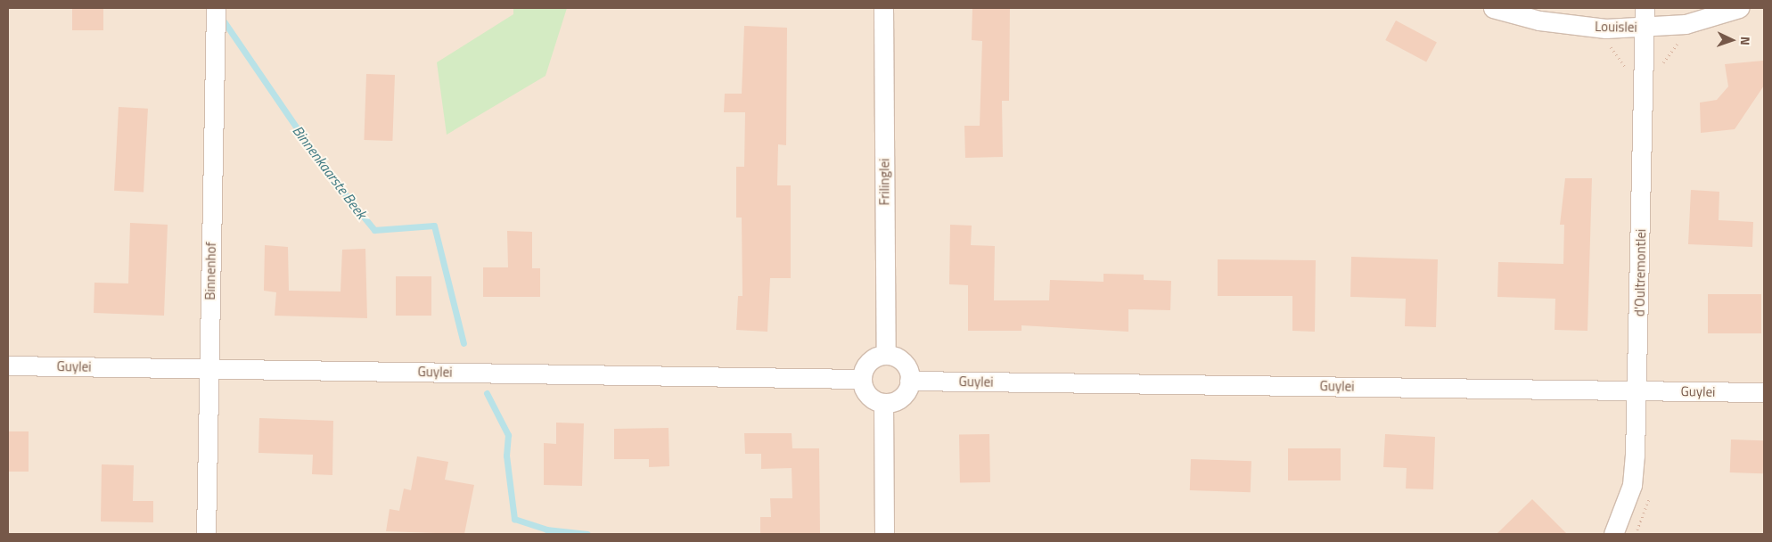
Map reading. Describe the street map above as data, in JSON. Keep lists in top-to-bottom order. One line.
{"streets":{"street":["Louislei","Frilinglei","Binnenhof","d'Oultremontlei","Guylei"]},"crossings":[["Louislei","d'Oultremontlei"],["Frilinglei","Guylei"],["Binnenhof","Guylei"],["d'Oultremontlei","Guylei"]],"water":["Binnenkaarste Beek"],"north":"right"}
